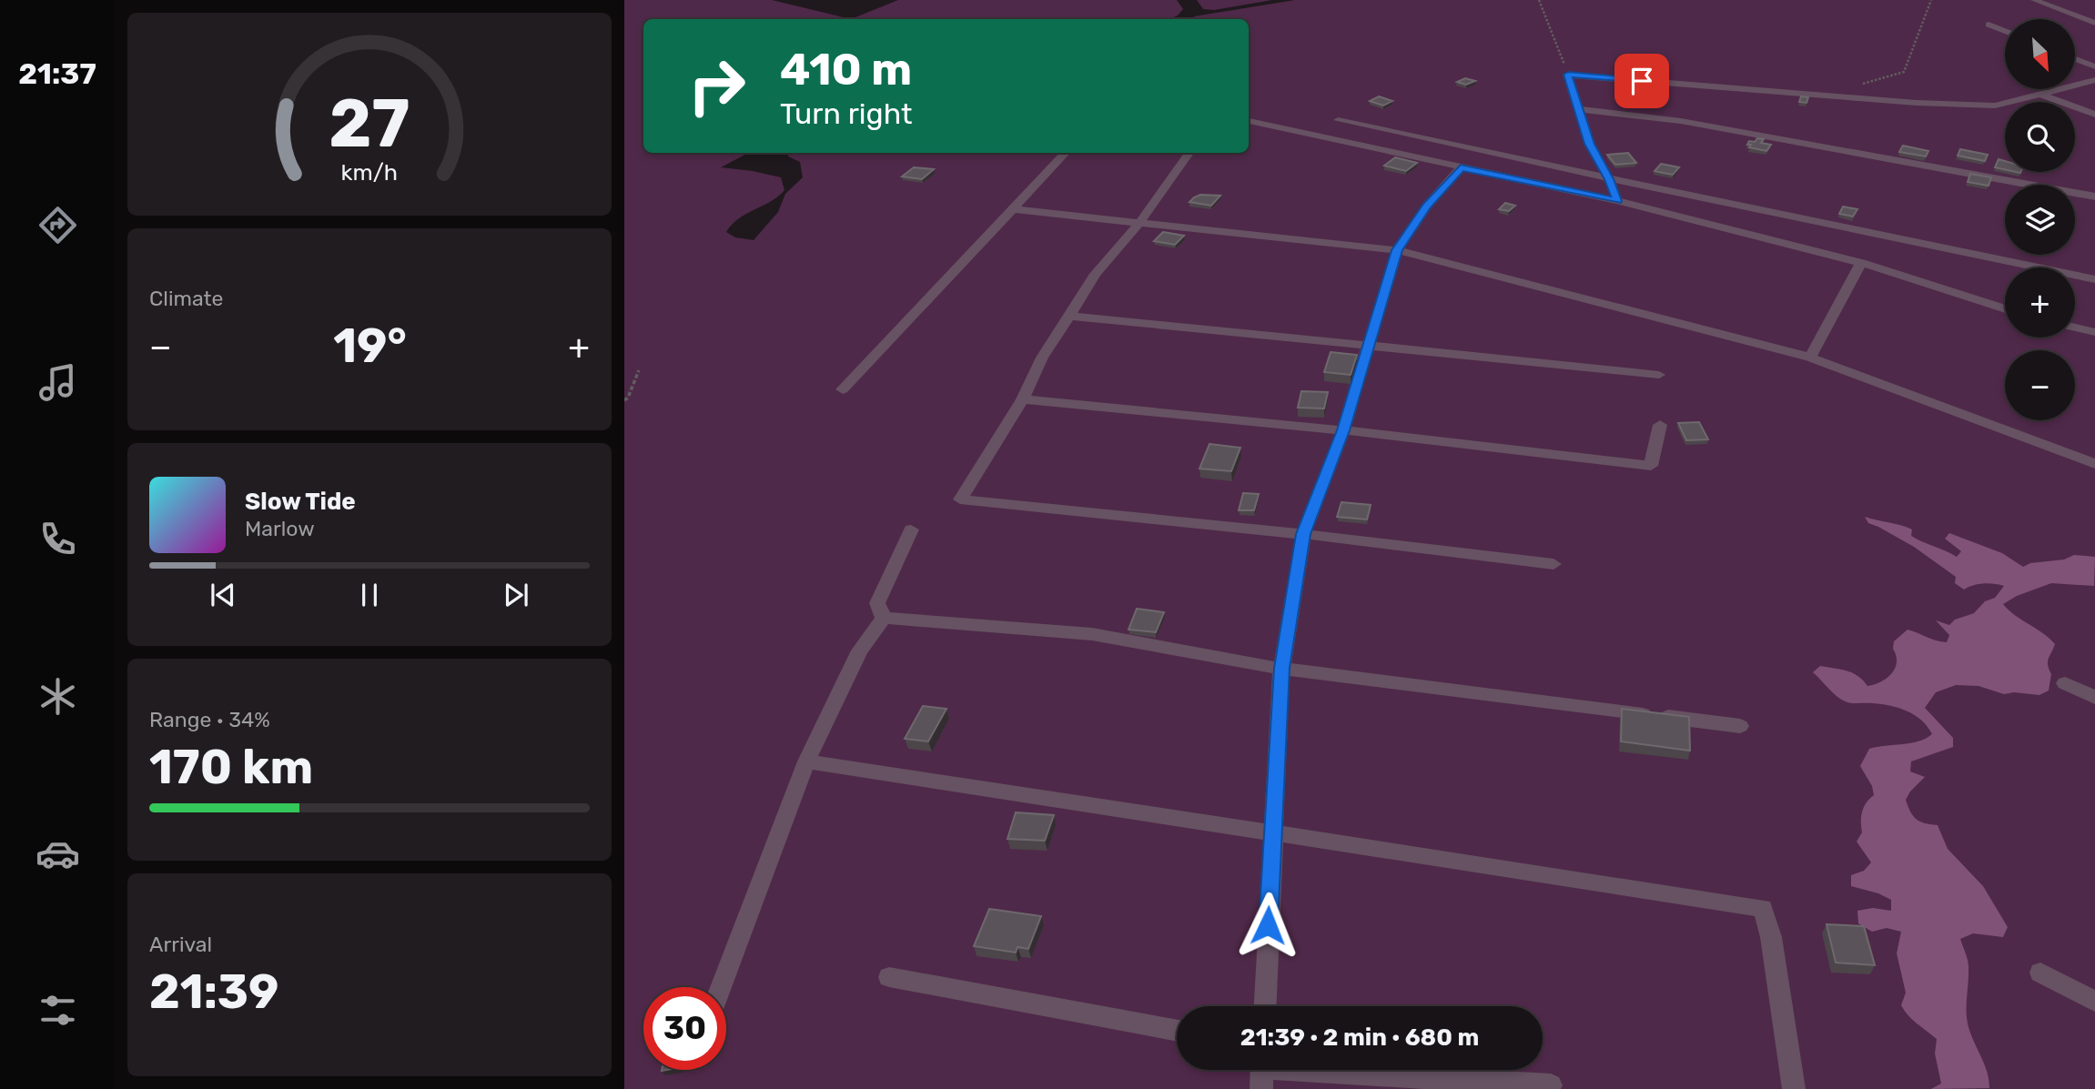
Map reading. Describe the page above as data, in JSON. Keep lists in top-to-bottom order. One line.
{"north":"bottom right","page":{"tabs":"21:37","map_buttons":["+","−"],"turn":["410 m","Turn right"],"tile":["Climate",["Range · 34%","170 km"],["Arrival","21:39"]],"heat":["−","19°","+"],"song":["Slow Tide","Marlow"],"limit":"30","trip":"21:39 · 2 min · 680 m","gauge":["27","km/h"]}}
